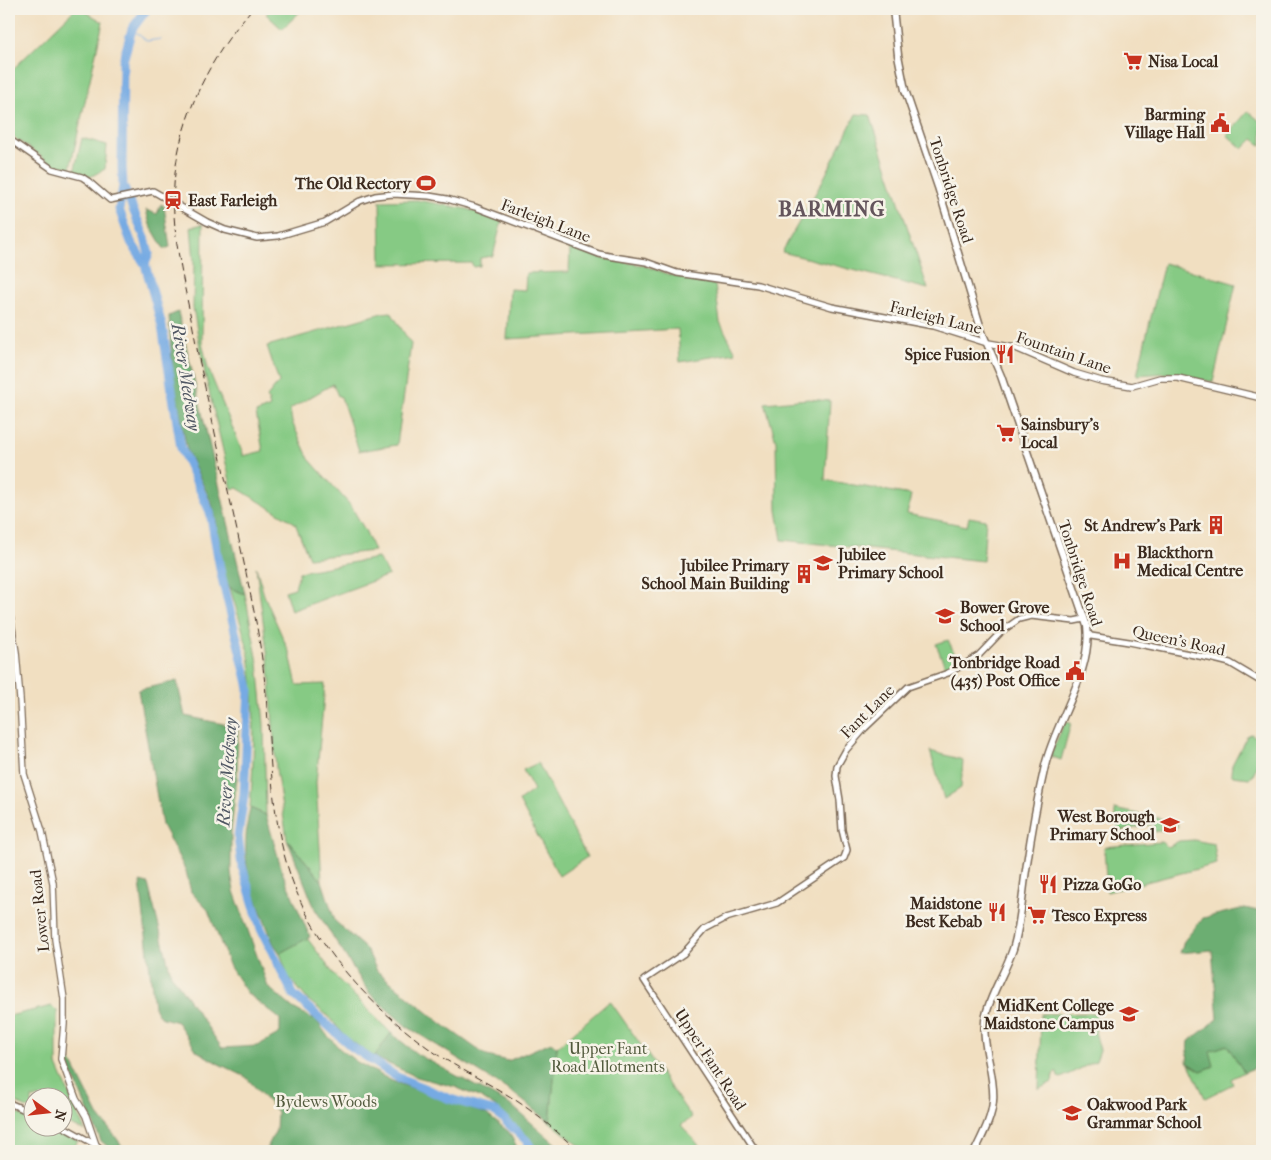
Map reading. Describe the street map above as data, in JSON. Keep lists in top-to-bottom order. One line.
{"streets":{"main road":["Tonbridge Road","Fountain Lane","Lower Road"],"street":["Farleigh Lane","Queen's Road","Fant Lane","Upper Fant Road"]},"crossings":[["Tonbridge Road","Farleigh Lane"],["Tonbridge Road","Fountain Lane"],["Tonbridge Road","Queen's Road"],["Tonbridge Road","Fant Lane"],["Farleigh Lane","Fountain Lane"],["Fant Lane","Upper Fant Road"]],"districts":["BARMING"],"water":["River Medway"],"parks":["Upper Fant Road Allotments","Bydews Woods"],"places":{"supermarket":["Nisa Local","Sainsbury's Local","Tesco Express"],"public building":["Barming Village Hall","Tonbridge Road (435) Post Office"],"sports":["The Old Rectory"],"station":["East Farleigh"],"restaurant":["Spice Fusion","Pizza GoGo","Maidstone Best Kebab"],"building":["St Andrew's Park","Jubilee Primary School Main Building"],"hospital":["Blackthorn Medical Centre"],"school or university":["Jubilee Primary School","Bower Grove School","West Borough Primary School","MidKent College Maidstone Campus","Oakwood Park Grammar School"]},"north":"right"}
